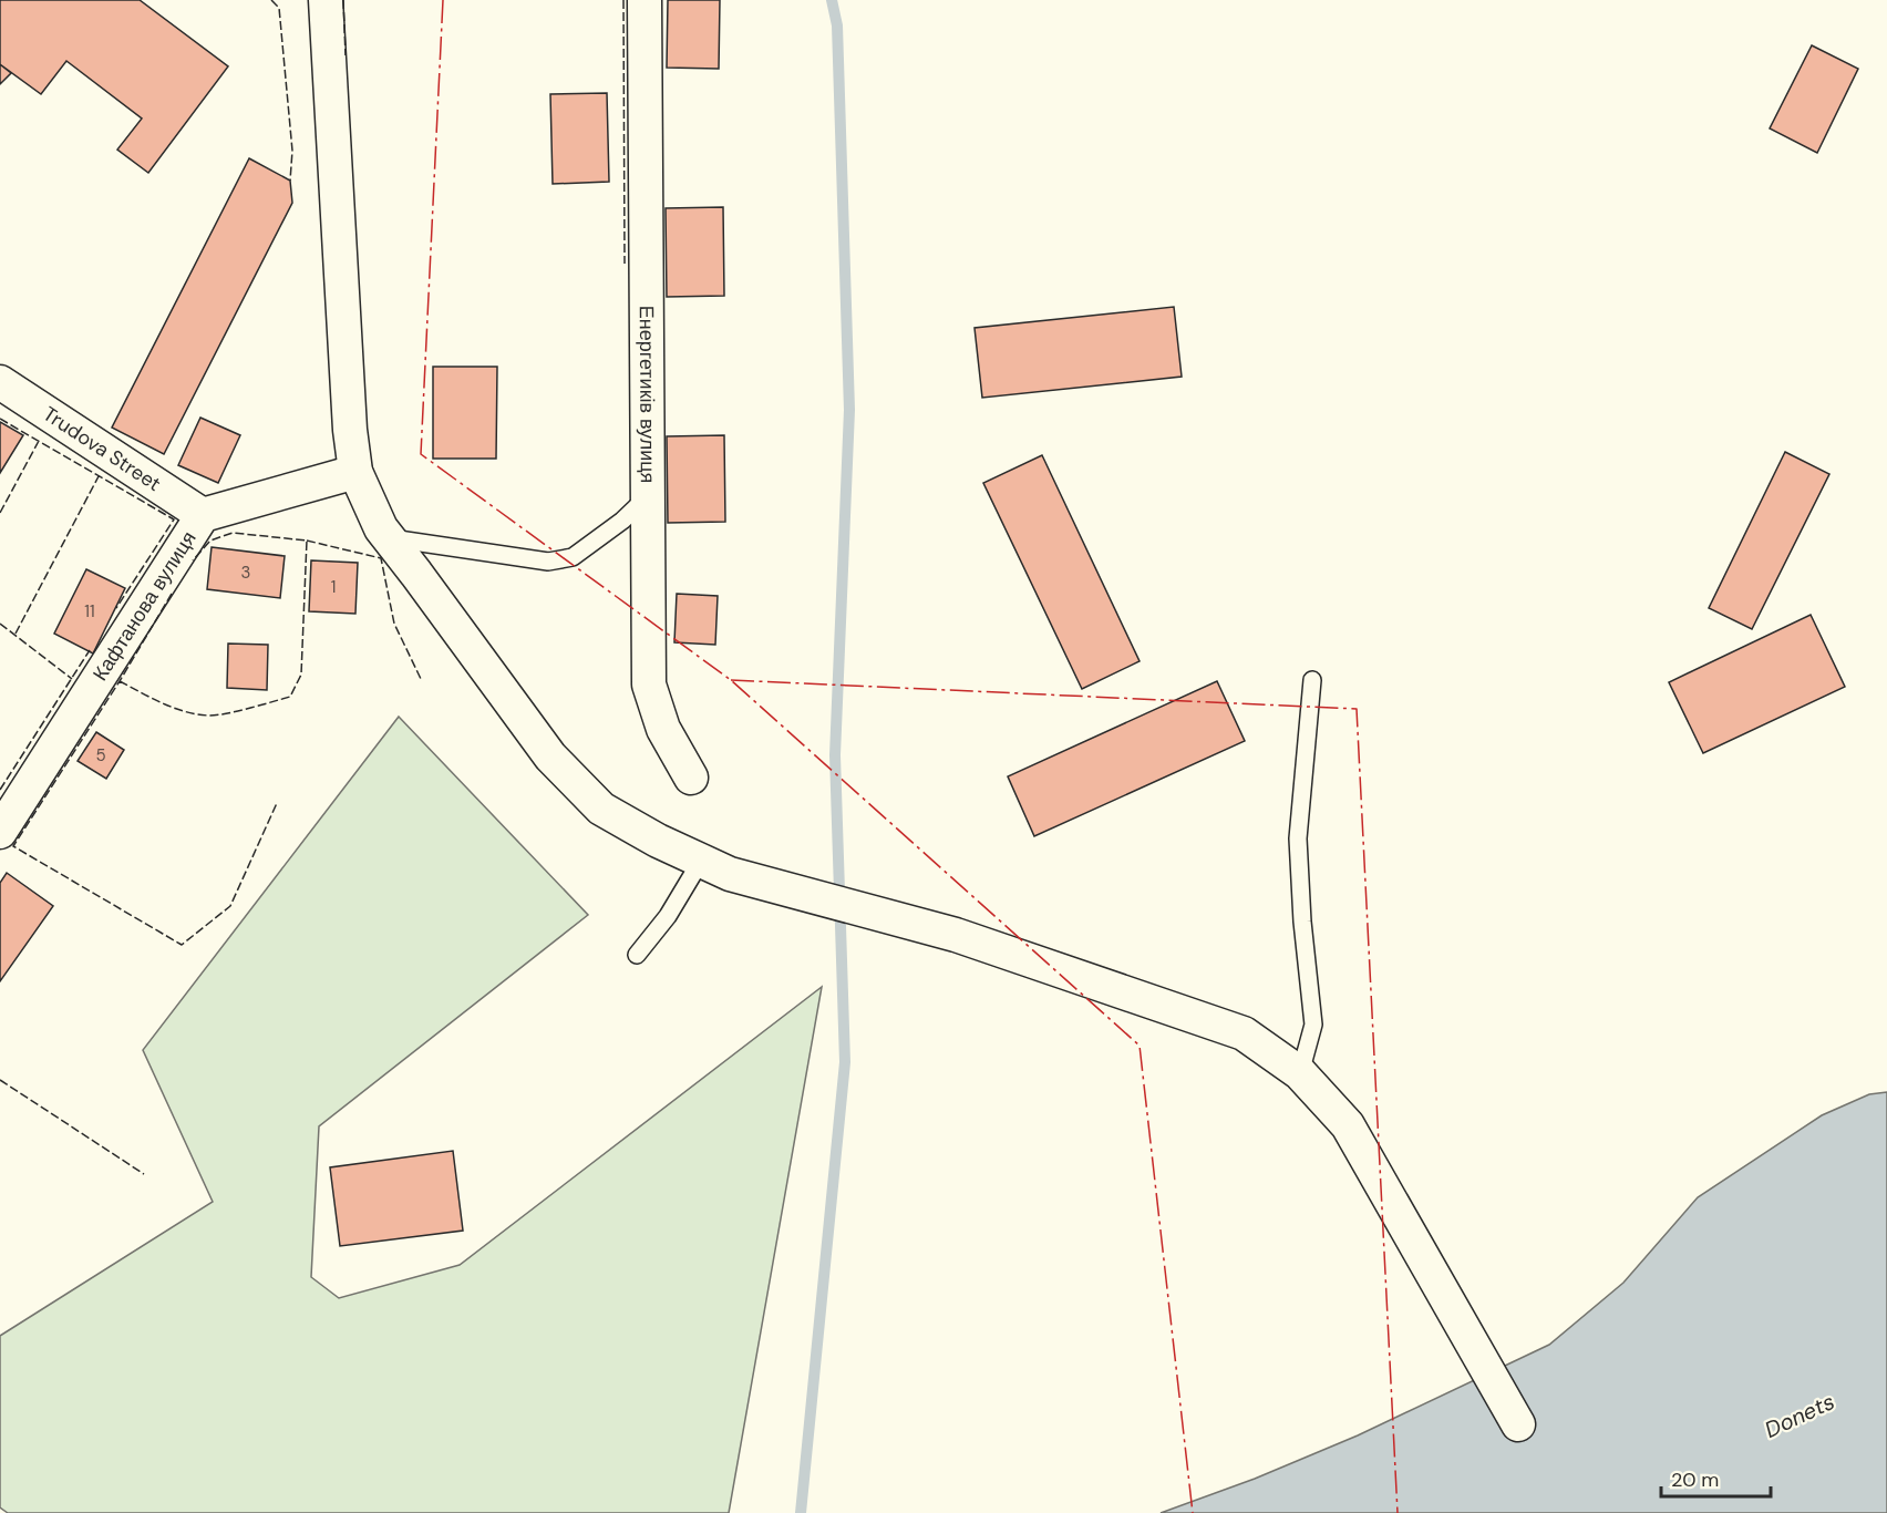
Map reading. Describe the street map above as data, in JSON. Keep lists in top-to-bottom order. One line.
{"streets":{"street":["Енергетиків вулиця","Trudova Street","Кафтанова вулиця"]},"crossings":[["Trudova Street","Кафтанова вулиця"]],"water":["Donets"],"house_numbers":["3","1","11","5"],"scale_bar":"20 m"}
